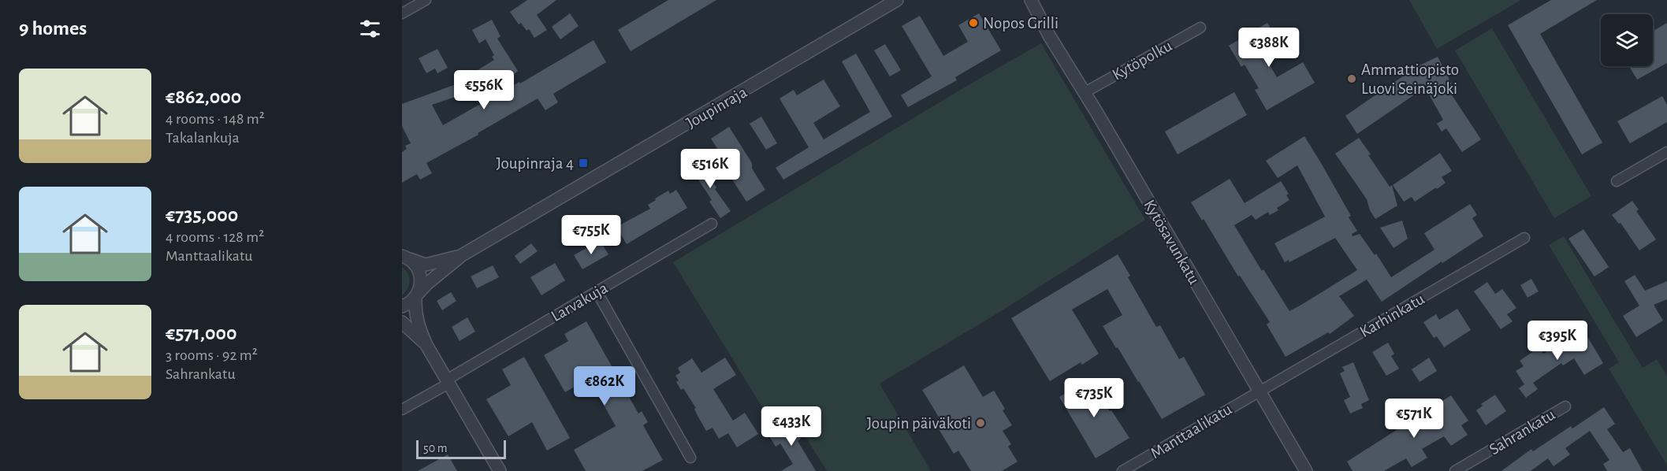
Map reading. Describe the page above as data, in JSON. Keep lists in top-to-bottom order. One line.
{"streets":{"street":["Kytöpolku","Joupinraja","Kytösavunkatu","Larvakuja","Karhinkatu","Manttaalikatu","Sahrankatu"]},"crossings":[["Kytöpolku","Kytösavunkatu"],["Kytösavunkatu","Karhinkatu"],["Kytösavunkatu","Manttaalikatu"],["Karhinkatu","Manttaalikatu"]],"places":{"other":["Nopos Grilli","Ammattiopisto Luovi Seinäjoki","Joupin päiväkoti"],"transit":["Joupinraja 4"]},"scale_bar":"50 m","page":{"heading":"9 homes","price":["€388K","€556K","€516K","€755K","€395K","€862K","€735K","€571K","€433K"],"list":[{"name":"€862,000","note":"4 rooms · 148 m² · Takalankuja"},{"name":"€735,000","note":"4 rooms · 128 m² · Manttaalikatu"},{"name":"€571,000","note":"3 rooms · 92 m² · Sahrankatu"}],"scale":"50 m"}}
